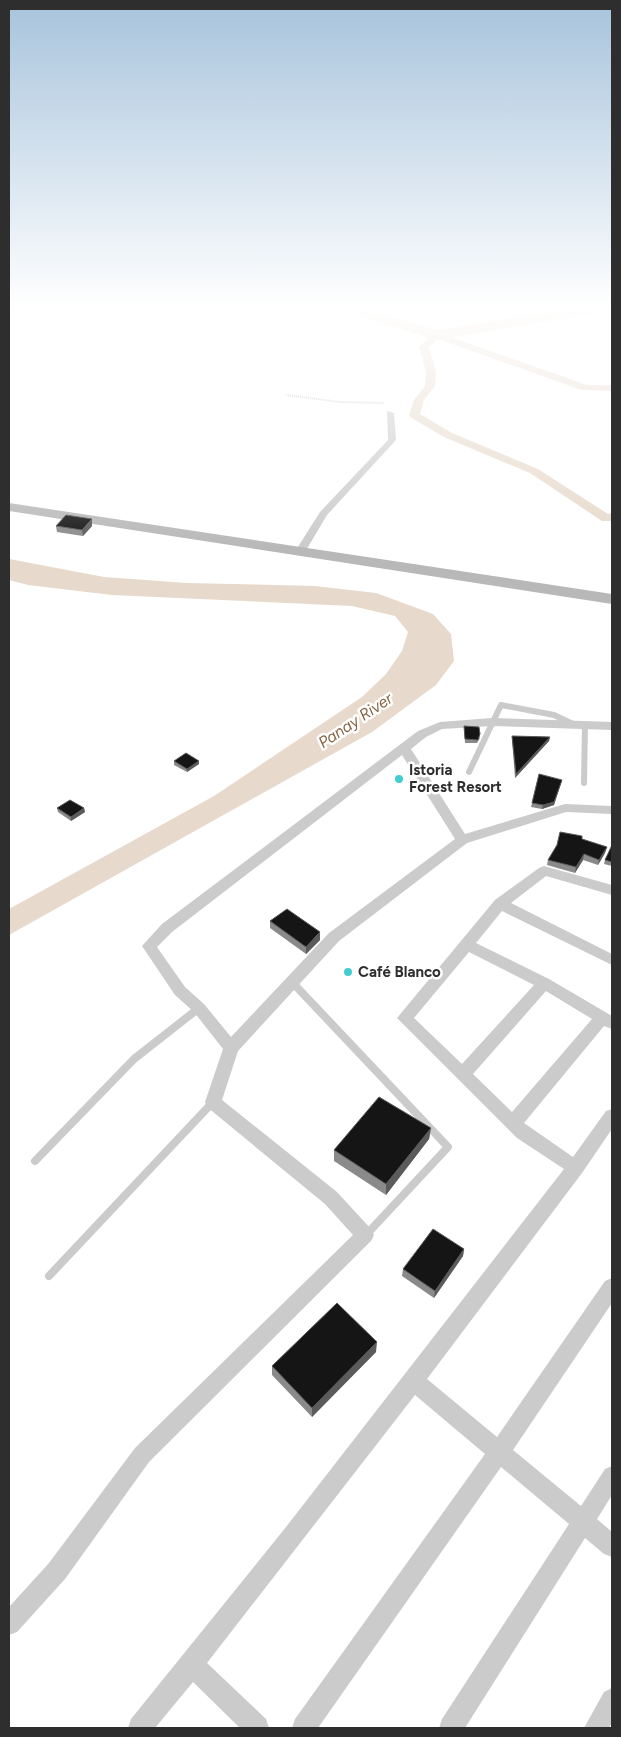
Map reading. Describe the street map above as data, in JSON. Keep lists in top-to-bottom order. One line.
{"water":["Panay River"],"places":["Istoria Forest Resort","Café Blanco"]}
